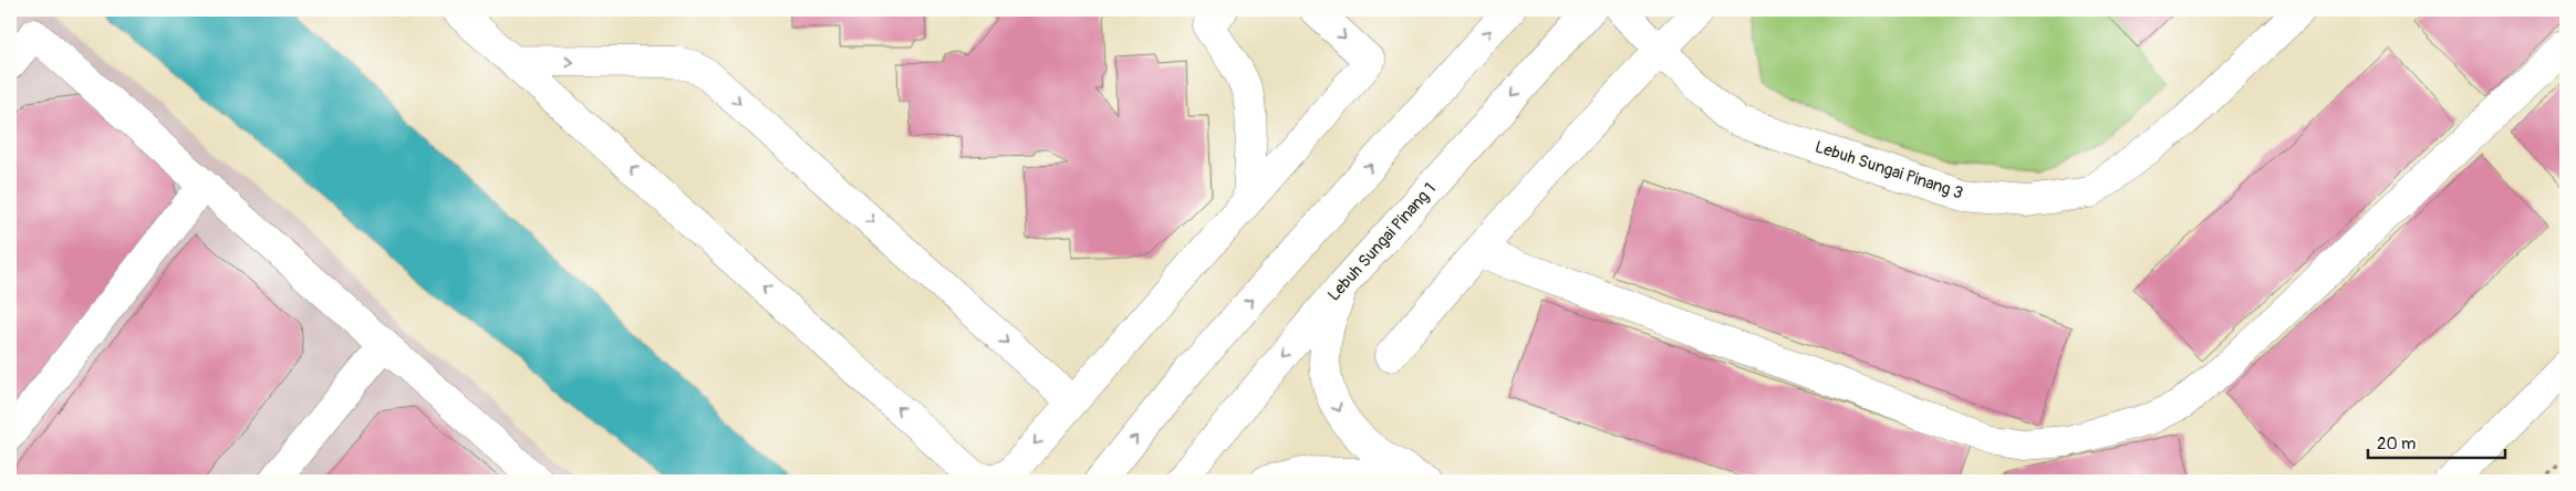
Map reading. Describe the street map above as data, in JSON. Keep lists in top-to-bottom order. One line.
{"streets":{"street":["Lebuh Sungai Pinang 3","Lebuh Sungai Pinang 1"]},"scale_bar":"20 m"}
